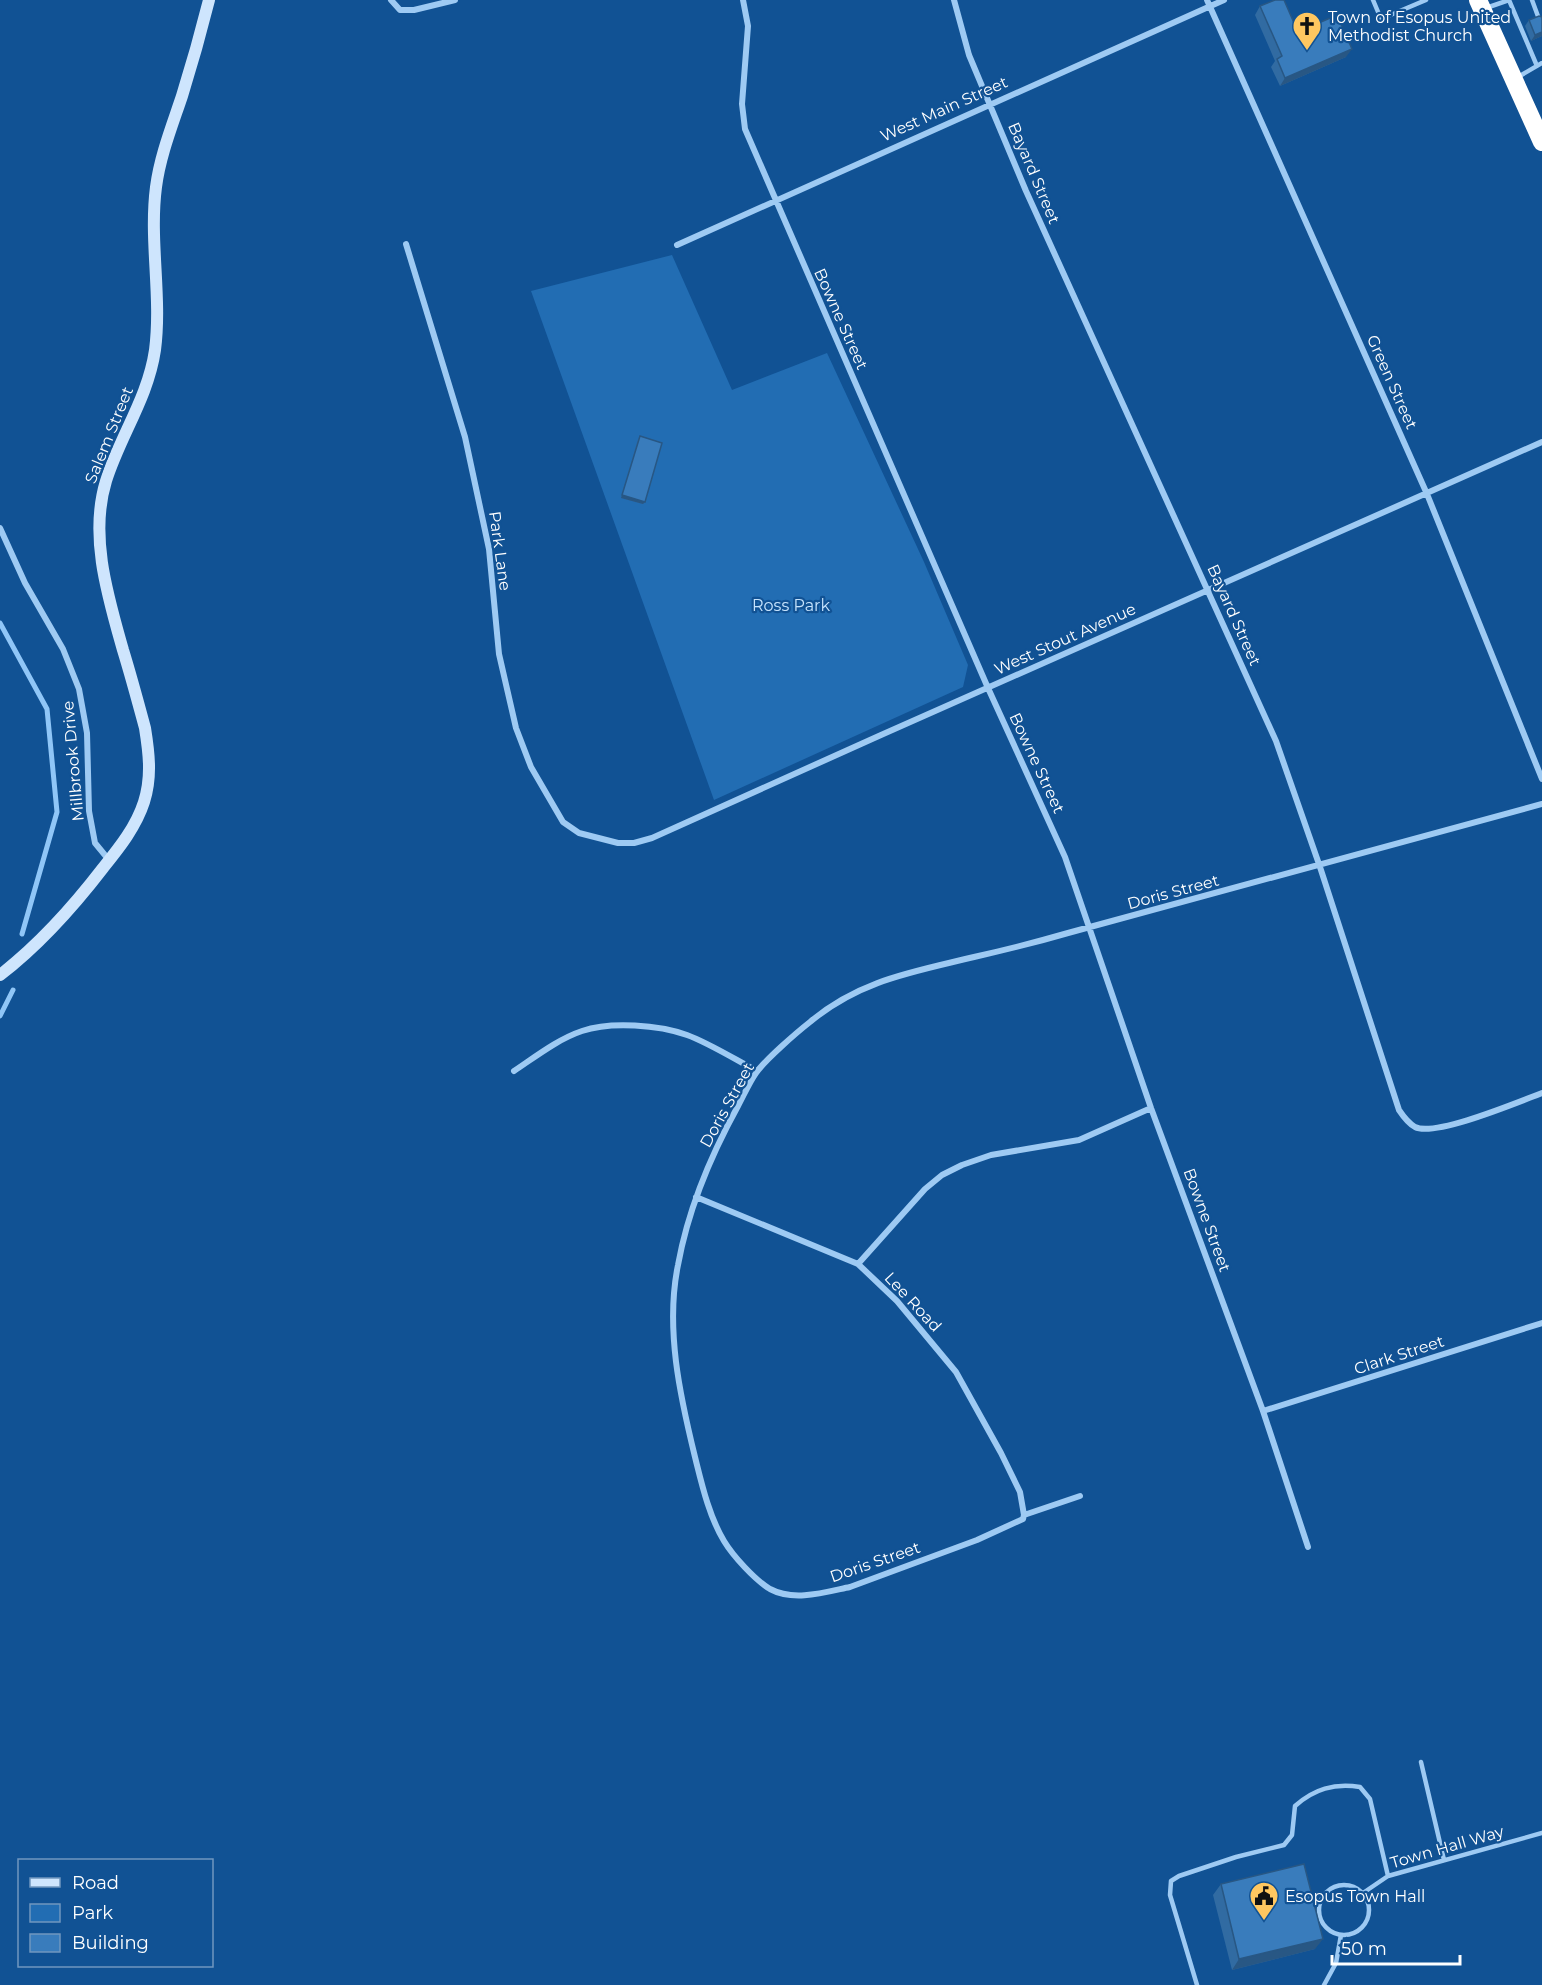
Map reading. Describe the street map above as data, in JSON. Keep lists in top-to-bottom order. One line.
{"streets":{"street":["West Main Street","Bayard Street","Bowne Street","Green Street","Salem Street","Park Lane","West Stout Avenue","Millbrook Drive","Doris Street","Lee Road","Clark Street"],"lane":["Town Hall Way"]},"crossings":[["West Main Street","Bayard Street"],["West Main Street","Bowne Street"],["West Main Street","Green Street"],["Bayard Street","West Stout Avenue"],["Bayard Street","Doris Street"],["Bowne Street","West Stout Avenue"],["Bowne Street","Doris Street"],["Bowne Street","Clark Street"],["Green Street","West Stout Avenue"],["Salem Street","Millbrook Drive"],["Park Lane","West Stout Avenue"],["Doris Street","Lee Road"]],"parks":["Ross Park"],"places":{"church":["Town of Esopus United Methodist Church"],"public building":["Esopus Town Hall"]},"legend":["Road","Park","Building"],"scale_bar":"50 m"}
